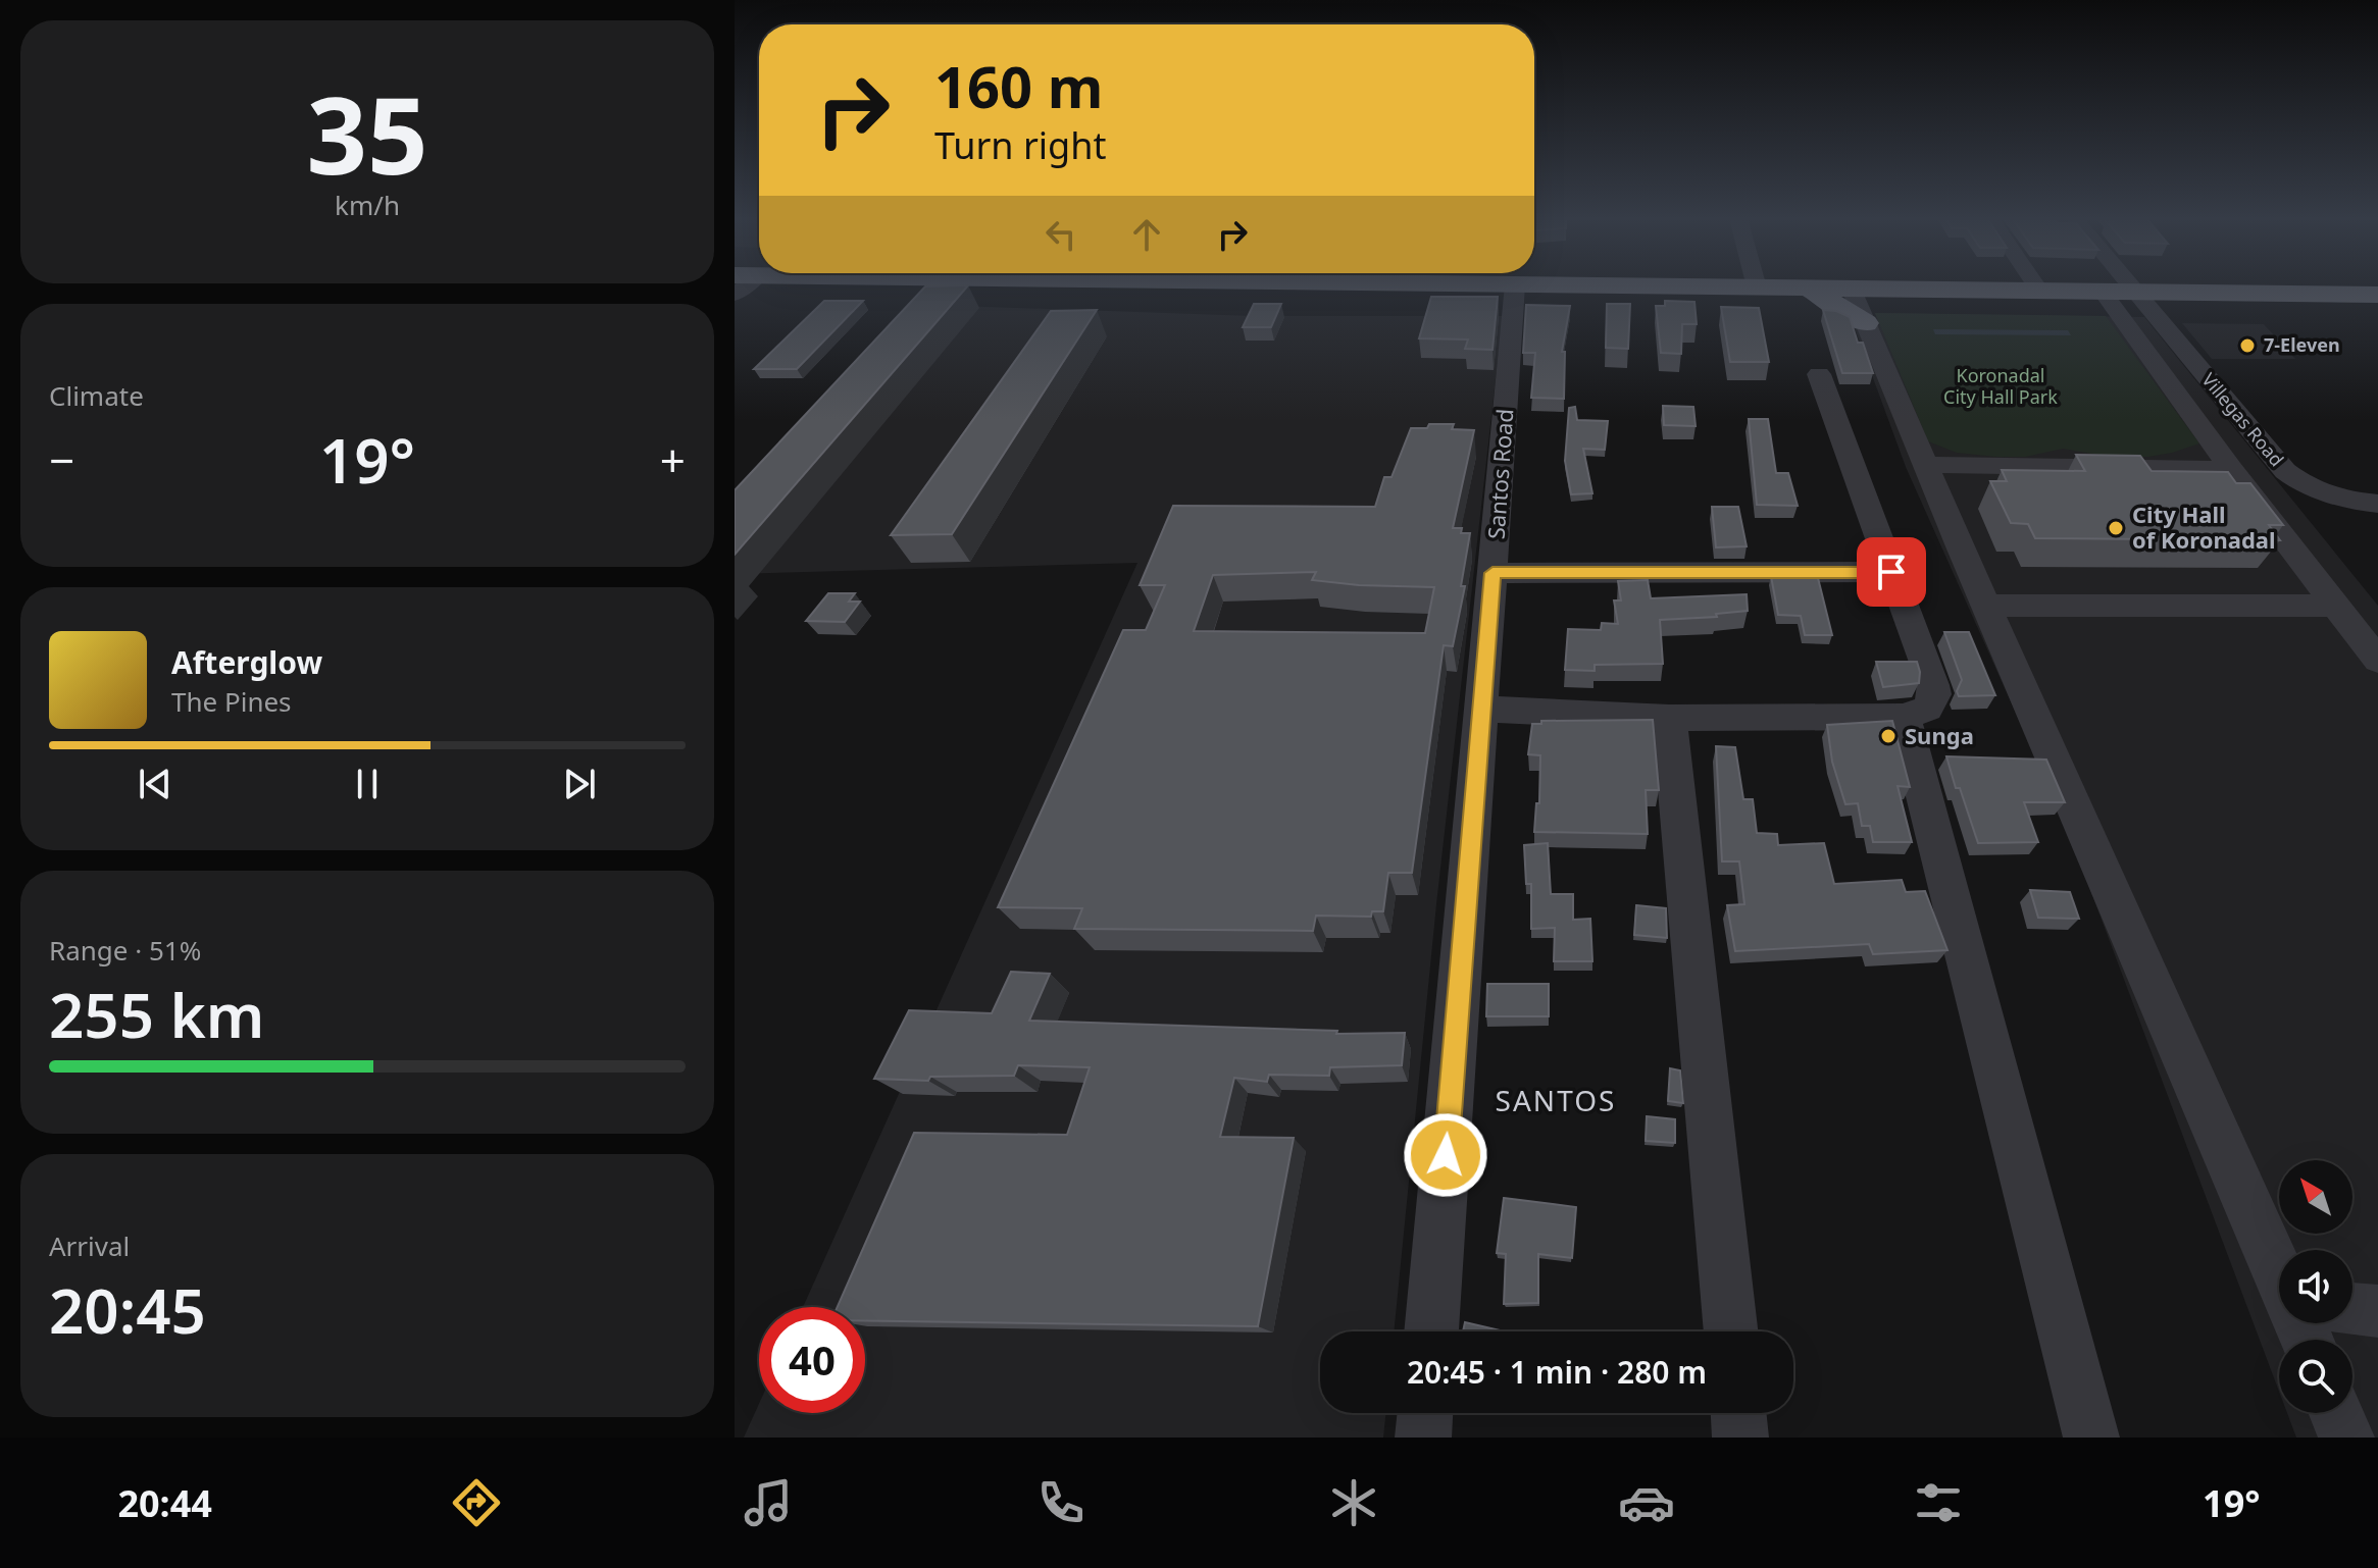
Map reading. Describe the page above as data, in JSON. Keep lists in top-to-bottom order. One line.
{"streets":{"street":["Villegas Road","Santos Road"]},"districts":["SANTOS"],"parks":["Koronadal City Hall Park"],"places":["7-Eleven","City Hall of Koronadal","Sunga"],"north":"top left","page":{"tile":[["35","km/h"],"Climate",["Range · 51%","255 km"],["Arrival","20:45"]],"turn":["160 m","Turn right"],"heat":["−","19°","+"],"song":["Afterglow","The Pines"],"limit":"40","trip":"20:45 · 1 min · 280 m","tabs":["20:44","19°"]}}
